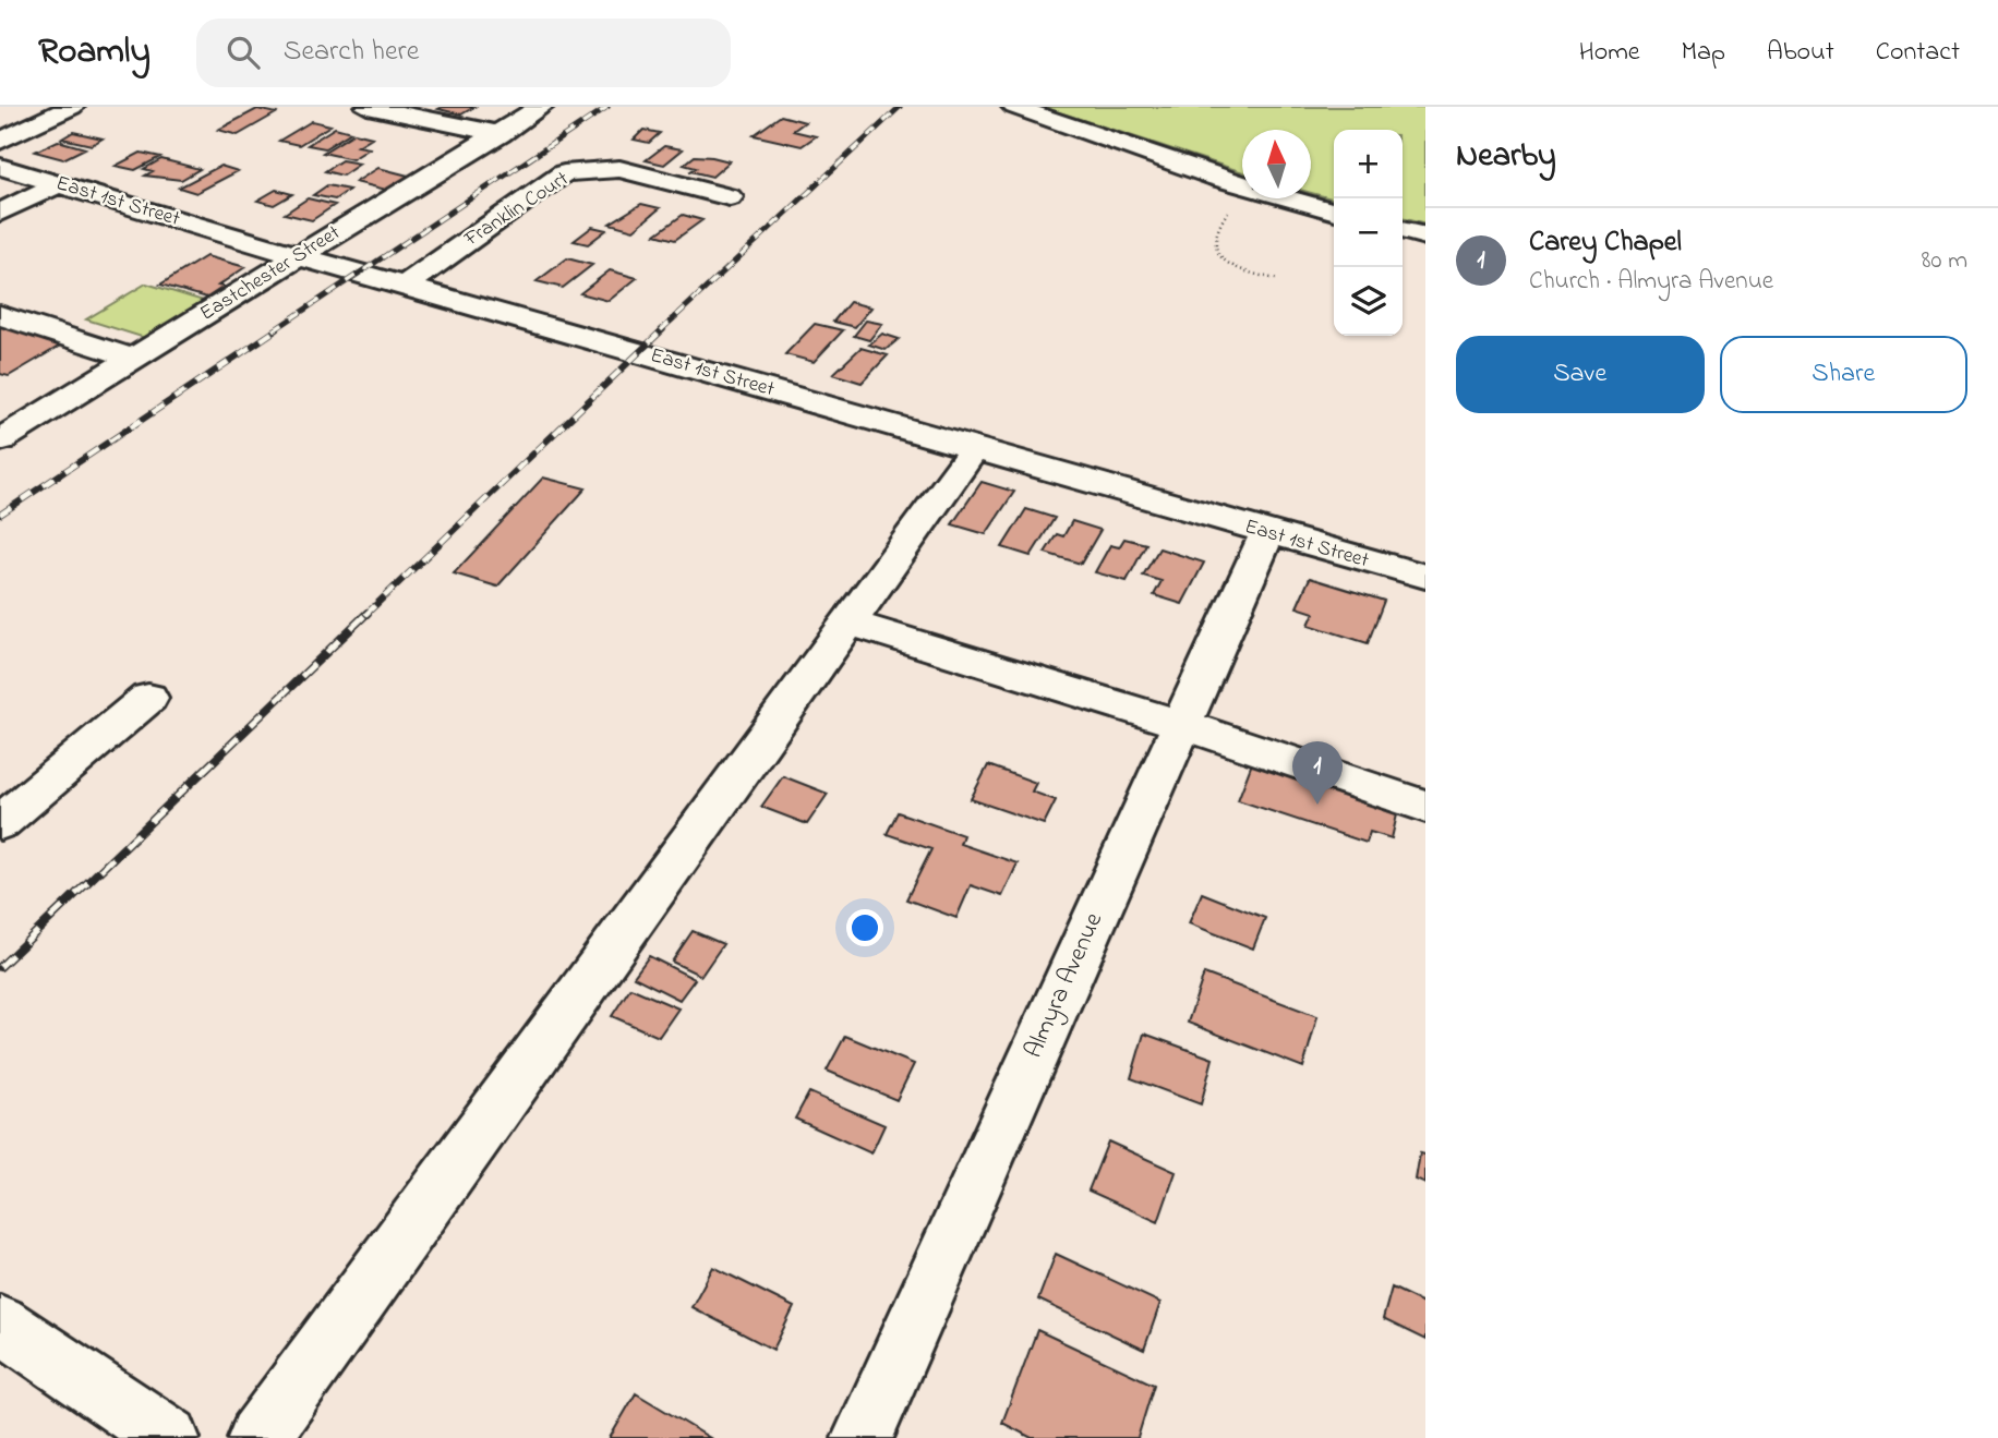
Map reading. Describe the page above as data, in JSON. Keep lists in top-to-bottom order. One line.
{"streets":{"street":["East 1st Street","Franklin Court","Eastchester Street","Almyra Avenue"]},"crossings":[["East 1st Street","Franklin Court"],["East 1st Street","Eastchester Street"],["East 1st Street","Almyra Avenue"]],"north":"top","page":{"header":"Roamly","search":"Search here","nav":["Home","Map","About","Contact"],"heading":"Nearby","map_buttons":["+","−"],"list":[{"mark":"1","name":"Carey Chapel","note":"Church · Almyra Avenue","value":"80 m"}],"buttons":["Save","Share"],"pins":"1"}}
